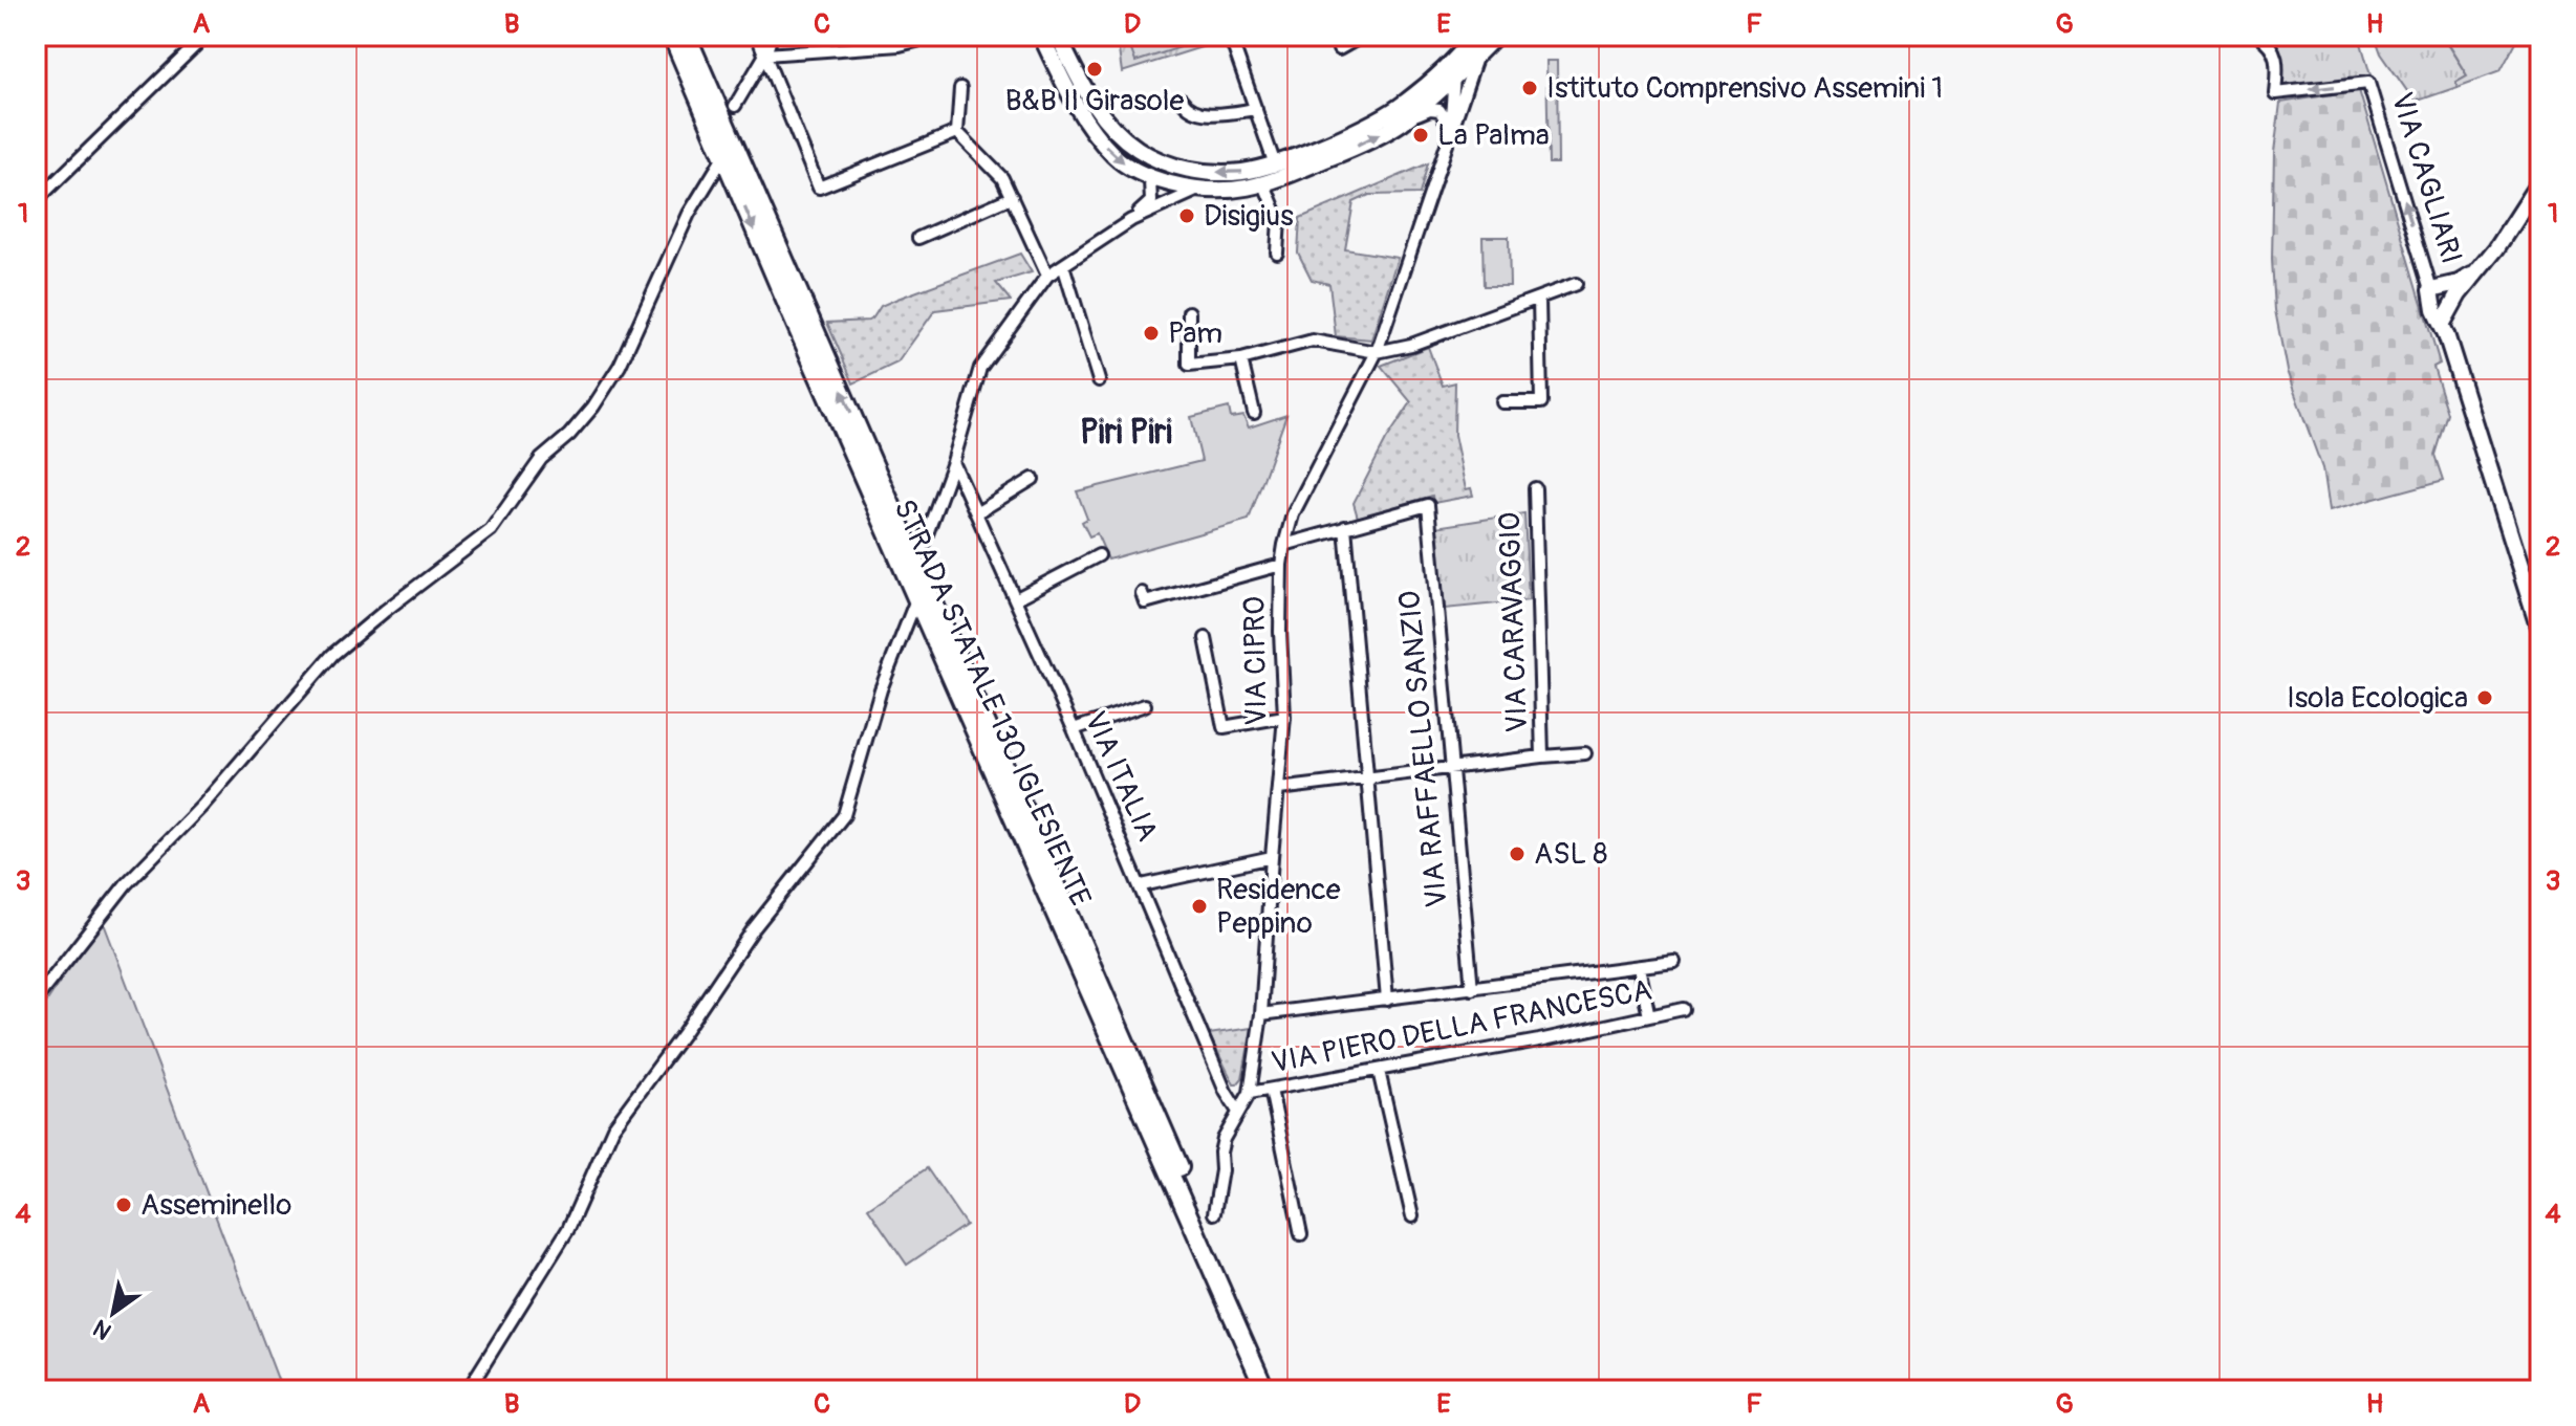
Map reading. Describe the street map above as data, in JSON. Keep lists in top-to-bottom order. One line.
{"streets":{"main road":["STRADA STATALE 130 IGLESIENTE"],"street":["VIA CAGLIARI","VIA CARAVAGGIO","VIA CIPRO","VIA RAFFAELLO SANZIO","VIA ITALIA","VIA PIERO DELLA FRANCESCA"]},"crossings":[["VIA CIPRO","VIA ITALIA"],["VIA CIPRO","VIA PIERO DELLA FRANCESCA"]],"one_way":["VIA CAGLIARI"],"districts":["Piri Piri"],"places":["B&B Il Girasole","Istituto Comprensivo Assemini 1","La Palma","Disigius","Pam","Isola Ecologica","ASL 8","Residence Peppino","Asseminello"],"north":"bottom left","grid":{"columns":["A","B","C","D","E","F","G","H"],"rows":["1","2","3","4"]}}
